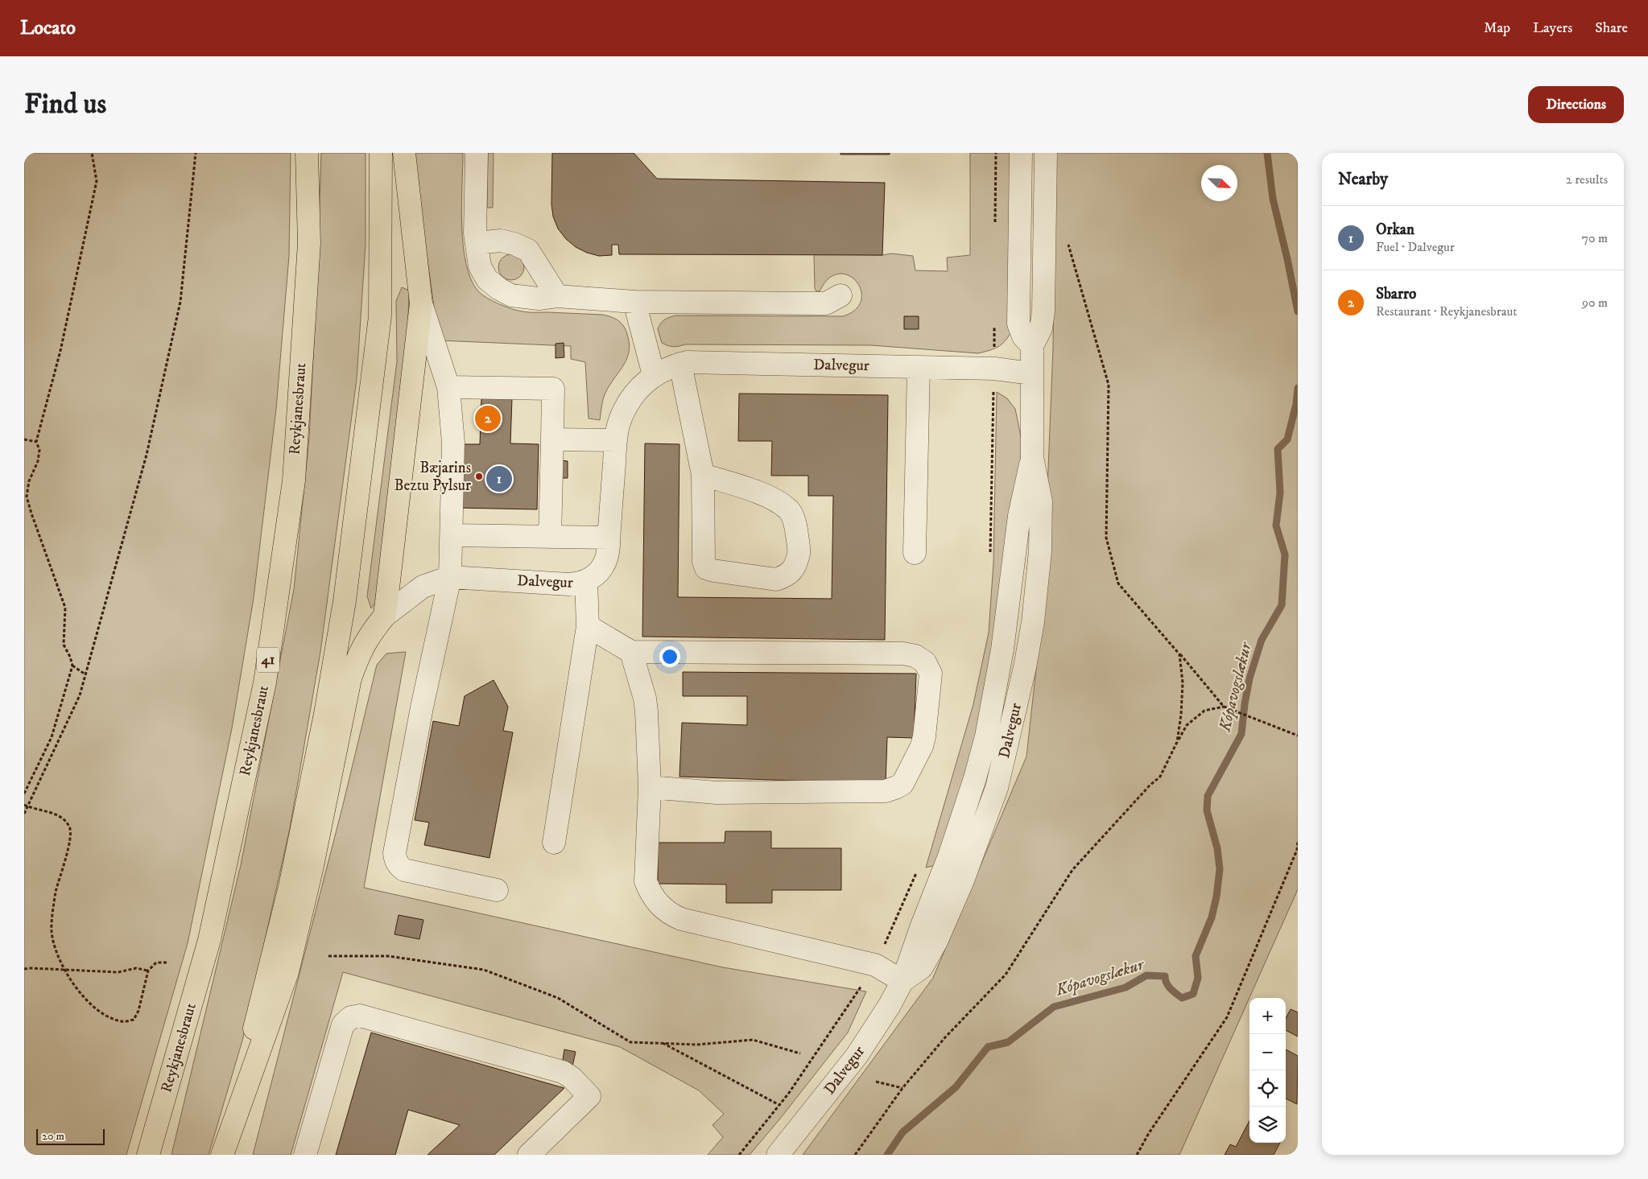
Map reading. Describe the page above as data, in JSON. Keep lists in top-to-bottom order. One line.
{"streets":{"highway":["Reykjanesbraut","41"],"street":["Dalvegur"]},"water":["Kópavogslækur"],"places":["Bæjarins Beztu Pylsur"],"scale_bar":"20 m","north":"bottom right","page":{"header":"Locato","nav":["Map","Layers","Share"],"buttons":"Directions","title":"Find us","heading":["Nearby","2 results"],"list":[{"mark":"1","name":"Orkan","note":"Fuel · Dalvegur","value":"70 m"},{"mark":"2","name":"Sbarro","note":"Restaurant · Reykjanesbraut","value":"90 m"}],"pins":["2","1"],"map_buttons":["+","−"],"scale":"20 m"}}
